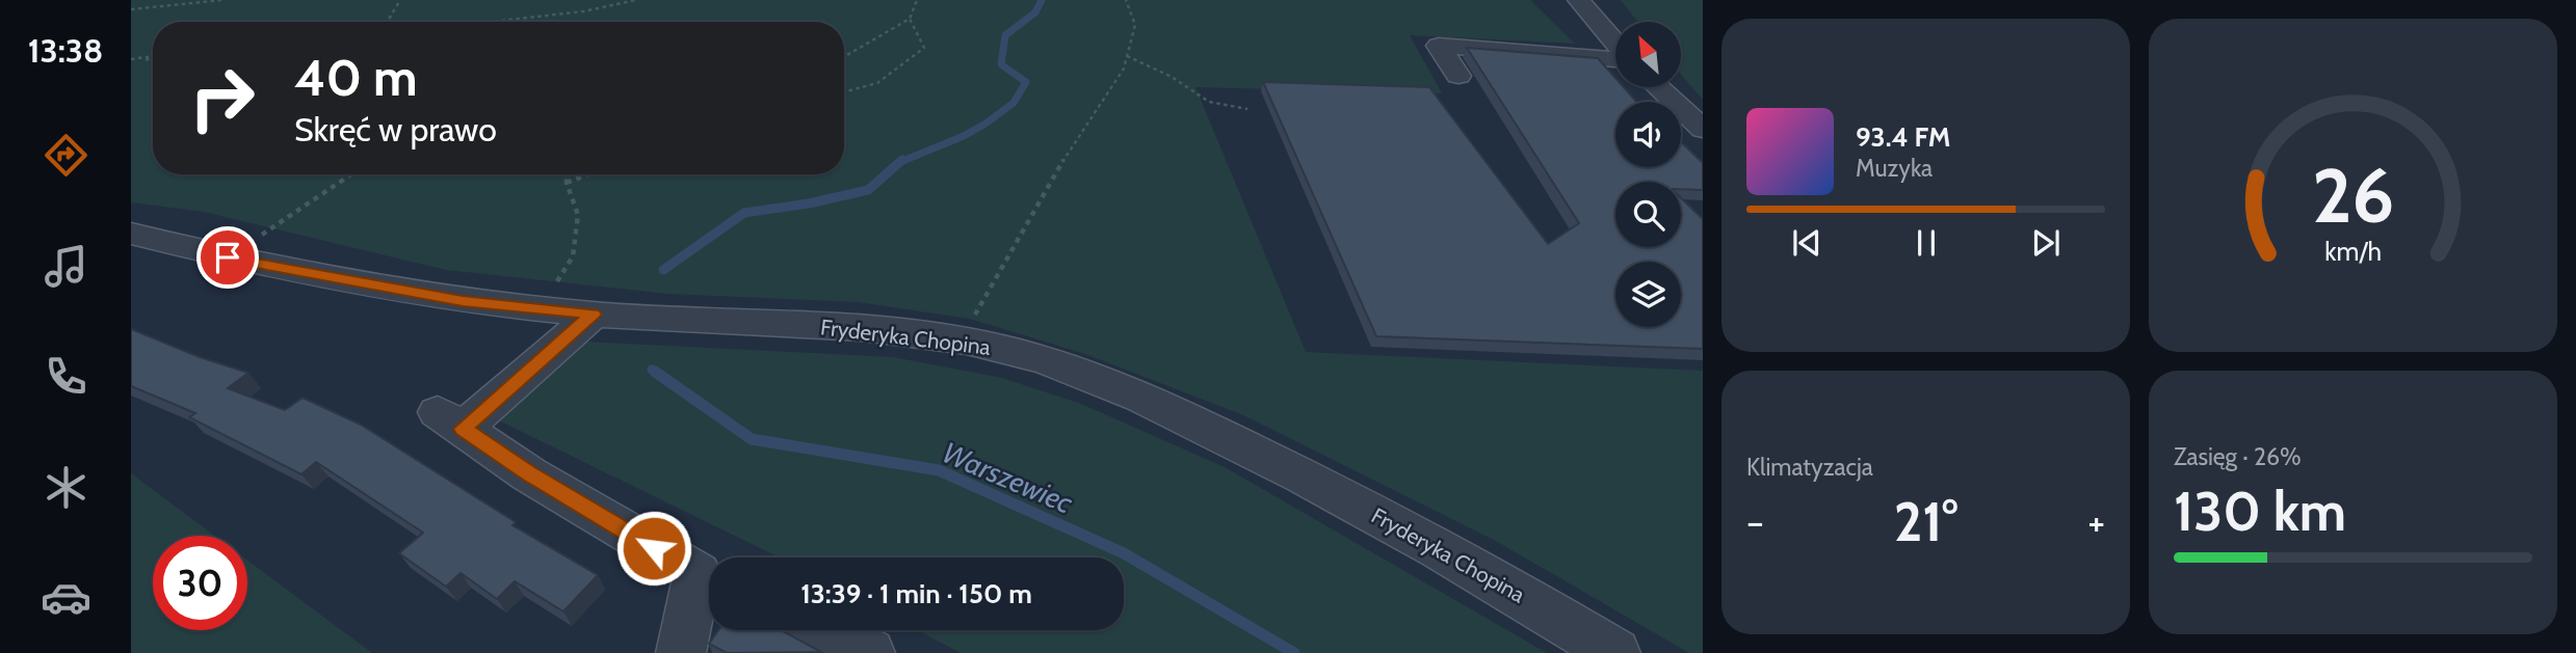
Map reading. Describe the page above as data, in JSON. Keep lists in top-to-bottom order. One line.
{"streets":{"street":["Fryderyka Chopina"]},"water":["Warszewiec"],"north":"top left","page":{"tabs":"13:38","turn":["40 m","Skręć w prawo"],"song":["93.4 FM","Muzyka"],"tile":["Klimatyzacja",["Zasięg · 26%","130 km"]],"heat":["−","21°","+"],"limit":"30","trip":"13:39 · 1 min · 150 m","gauge":["26","km/h"]}}
